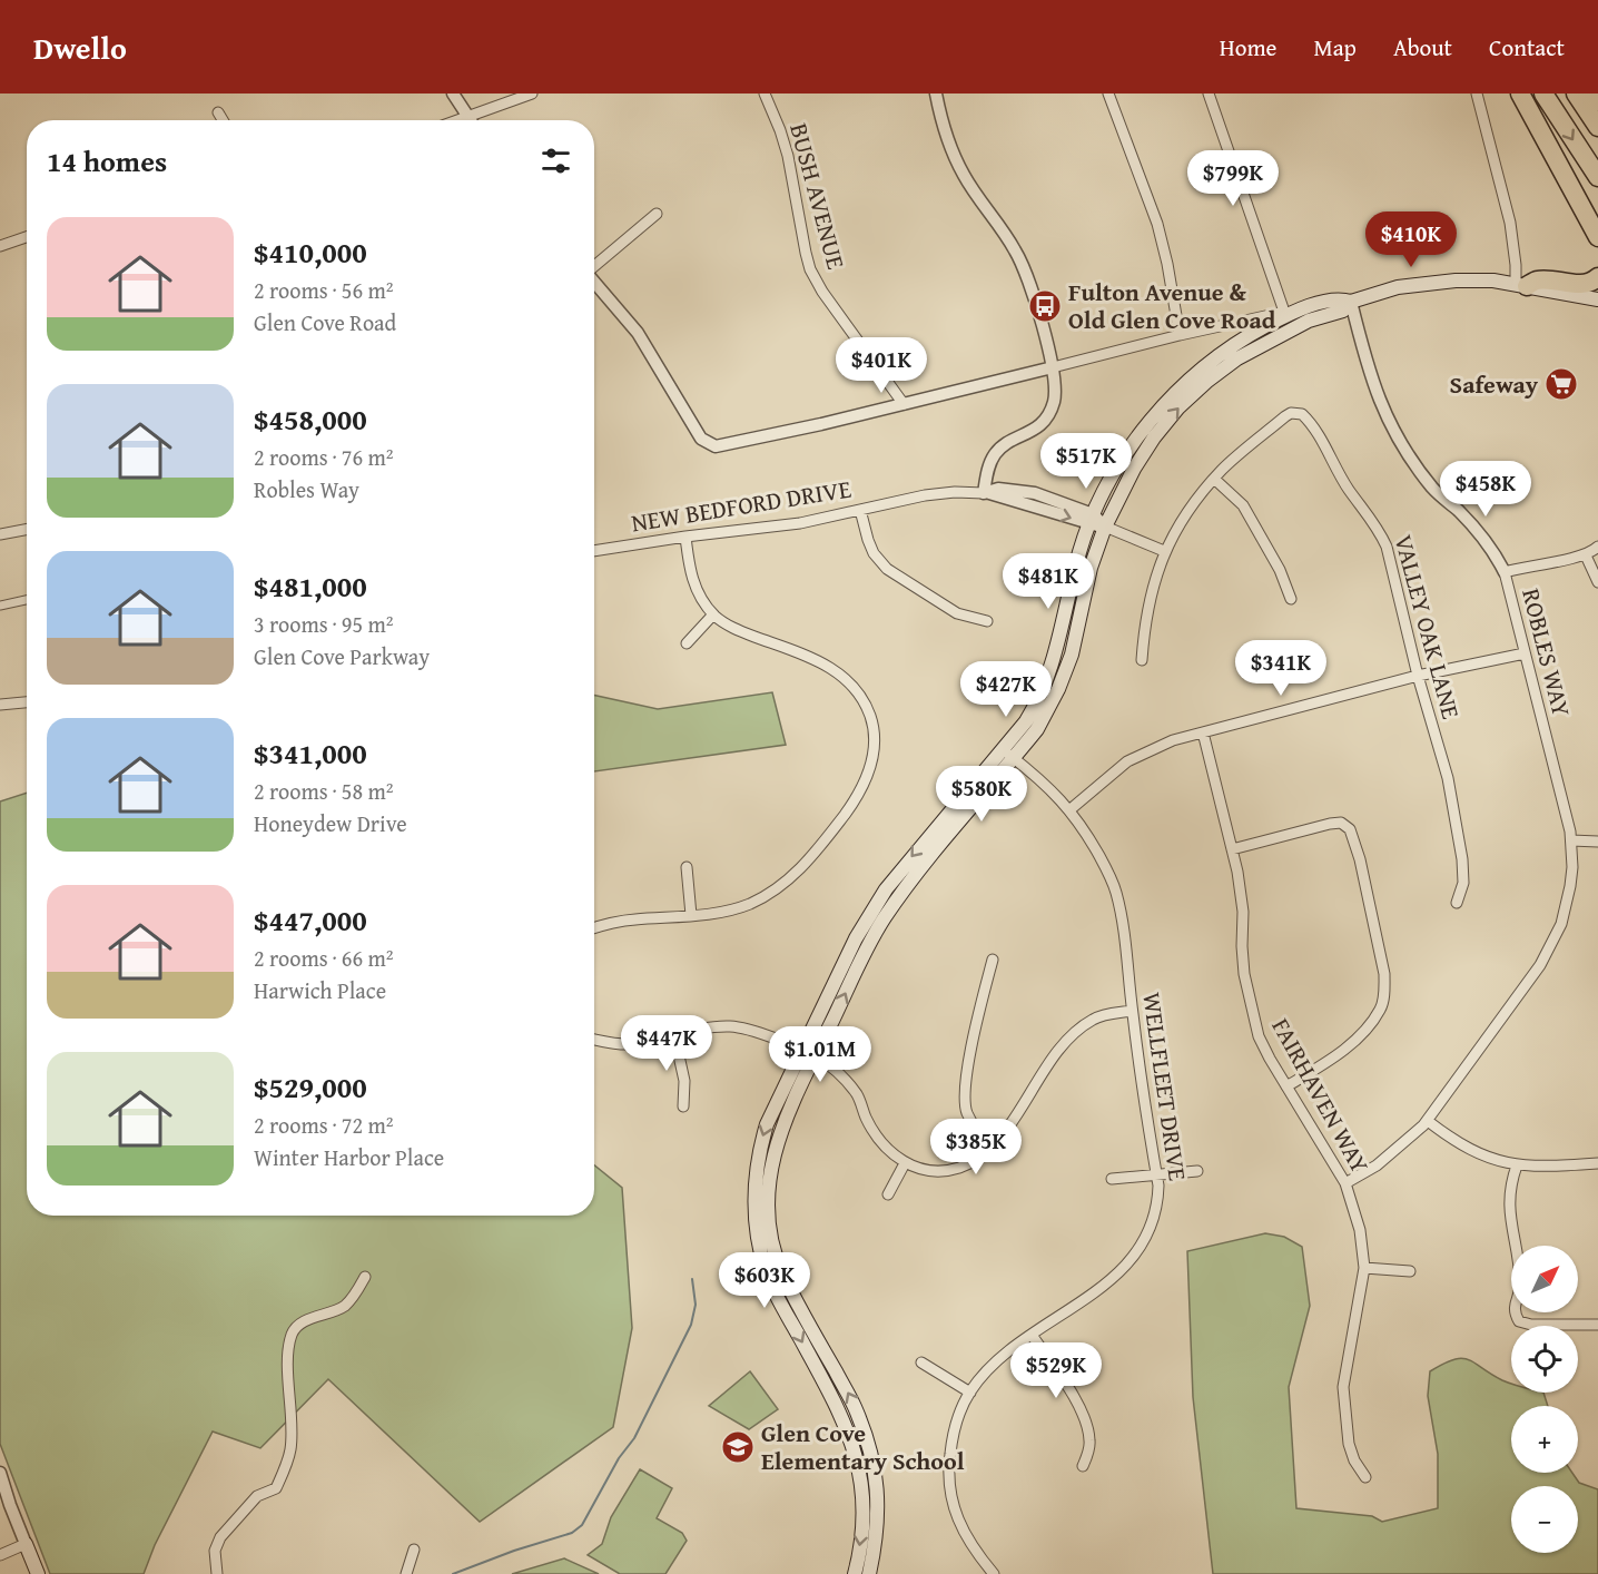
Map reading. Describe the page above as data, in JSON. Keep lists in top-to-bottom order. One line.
{"streets":{"street":["BUSH AVENUE","NEW BEDFORD DRIVE","VALLEY OAK LANE","ROBLES WAY","WELLFLEET DRIVE","FAIRHAVEN WAY"]},"crossings":[["NEW BEDFORD DRIVE","VALLEY OAK LANE"],["ROBLES WAY","FAIRHAVEN WAY"]],"places":{"bus stop":["Fulton Avenue & Old Glen Cove Road"],"supermarket":["Safeway"],"school or university":["Glen Cove Elementary School"]},"north":"top right","page":{"header":"Dwello","nav":["Home","Map","About","Contact"],"heading":"14 homes","price":["$799K","$410K","$401K","$517K","$458K","$481K","$341K","$427K","$580K","$447K","$1.01M","$385K","$603K","$529K"],"list":[{"name":"$410,000","note":"2 rooms · 56 m² · Glen Cove Road"},{"name":"$458,000","note":"2 rooms · 76 m² · Robles Way"},{"name":"$481,000","note":"3 rooms · 95 m² · Glen Cove Parkway"},{"name":"$341,000","note":"2 rooms · 58 m² · Honeydew Drive"},{"name":"$447,000","note":"2 rooms · 66 m² · Harwich Place"},{"name":"$529,000","note":"2 rooms · 72 m² · Winter Harbor Place"}],"map_buttons":["+","−"]}}
